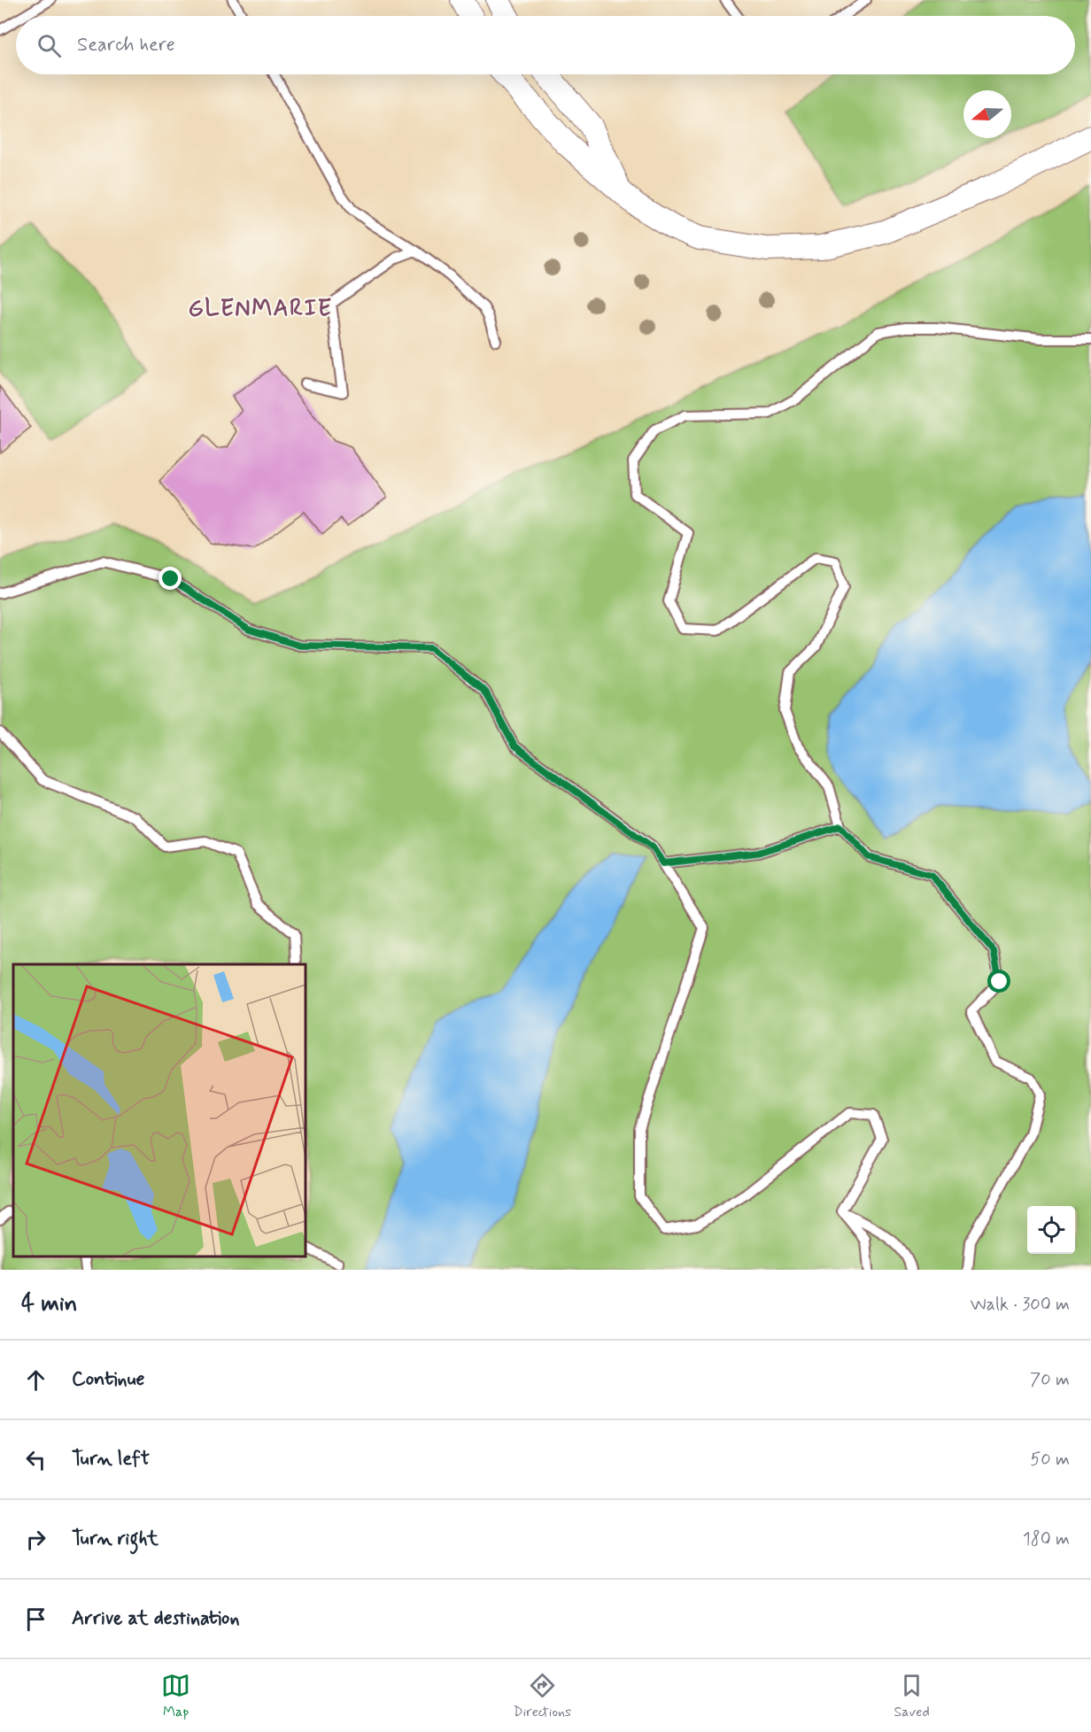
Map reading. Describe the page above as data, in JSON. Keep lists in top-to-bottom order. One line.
{"districts":["GLENMARIE"],"north":"left","page":{"search":"Search here","heading":["4 min","Walk · 300 m"],"list":[["Continue","70 m"],["Turn left","50 m"],["Turn right","180 m"],"Arrive at destination"],"nav":["Map","Directions","Saved"]}}
